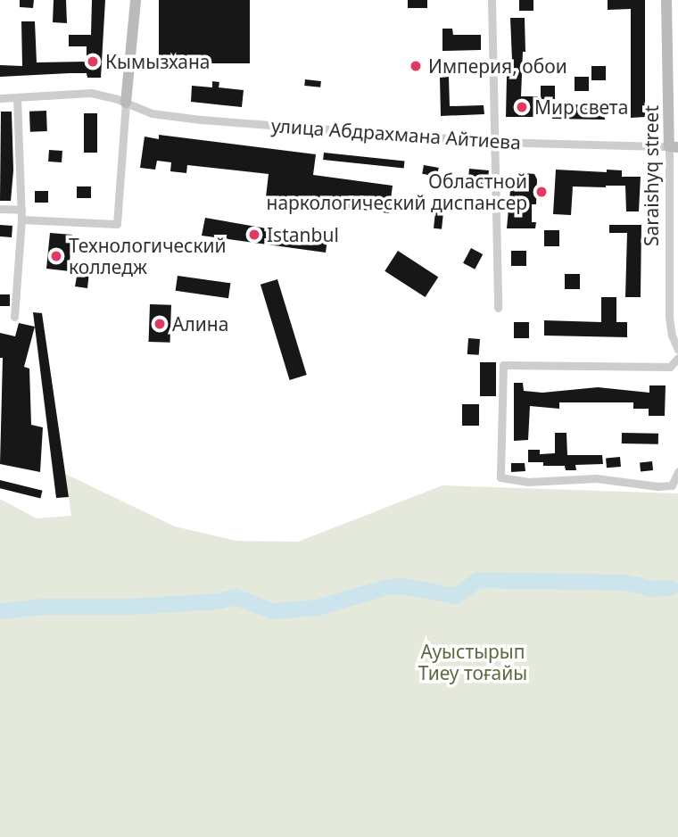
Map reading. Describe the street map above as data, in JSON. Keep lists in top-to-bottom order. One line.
{"streets":{"street":["улица Абдрахмана Айтиева","Saraishyq street"]},"crossings":[["улица Абдрахмана Айтиева","Saraishyq street"]],"parks":["Ауыстырып Тиеу тоғайы"],"places":["Кымызхана","Империя, обои","Мир света","Областной наркологический диспансер","Istanbul","Технологический колледж","Алина"]}
